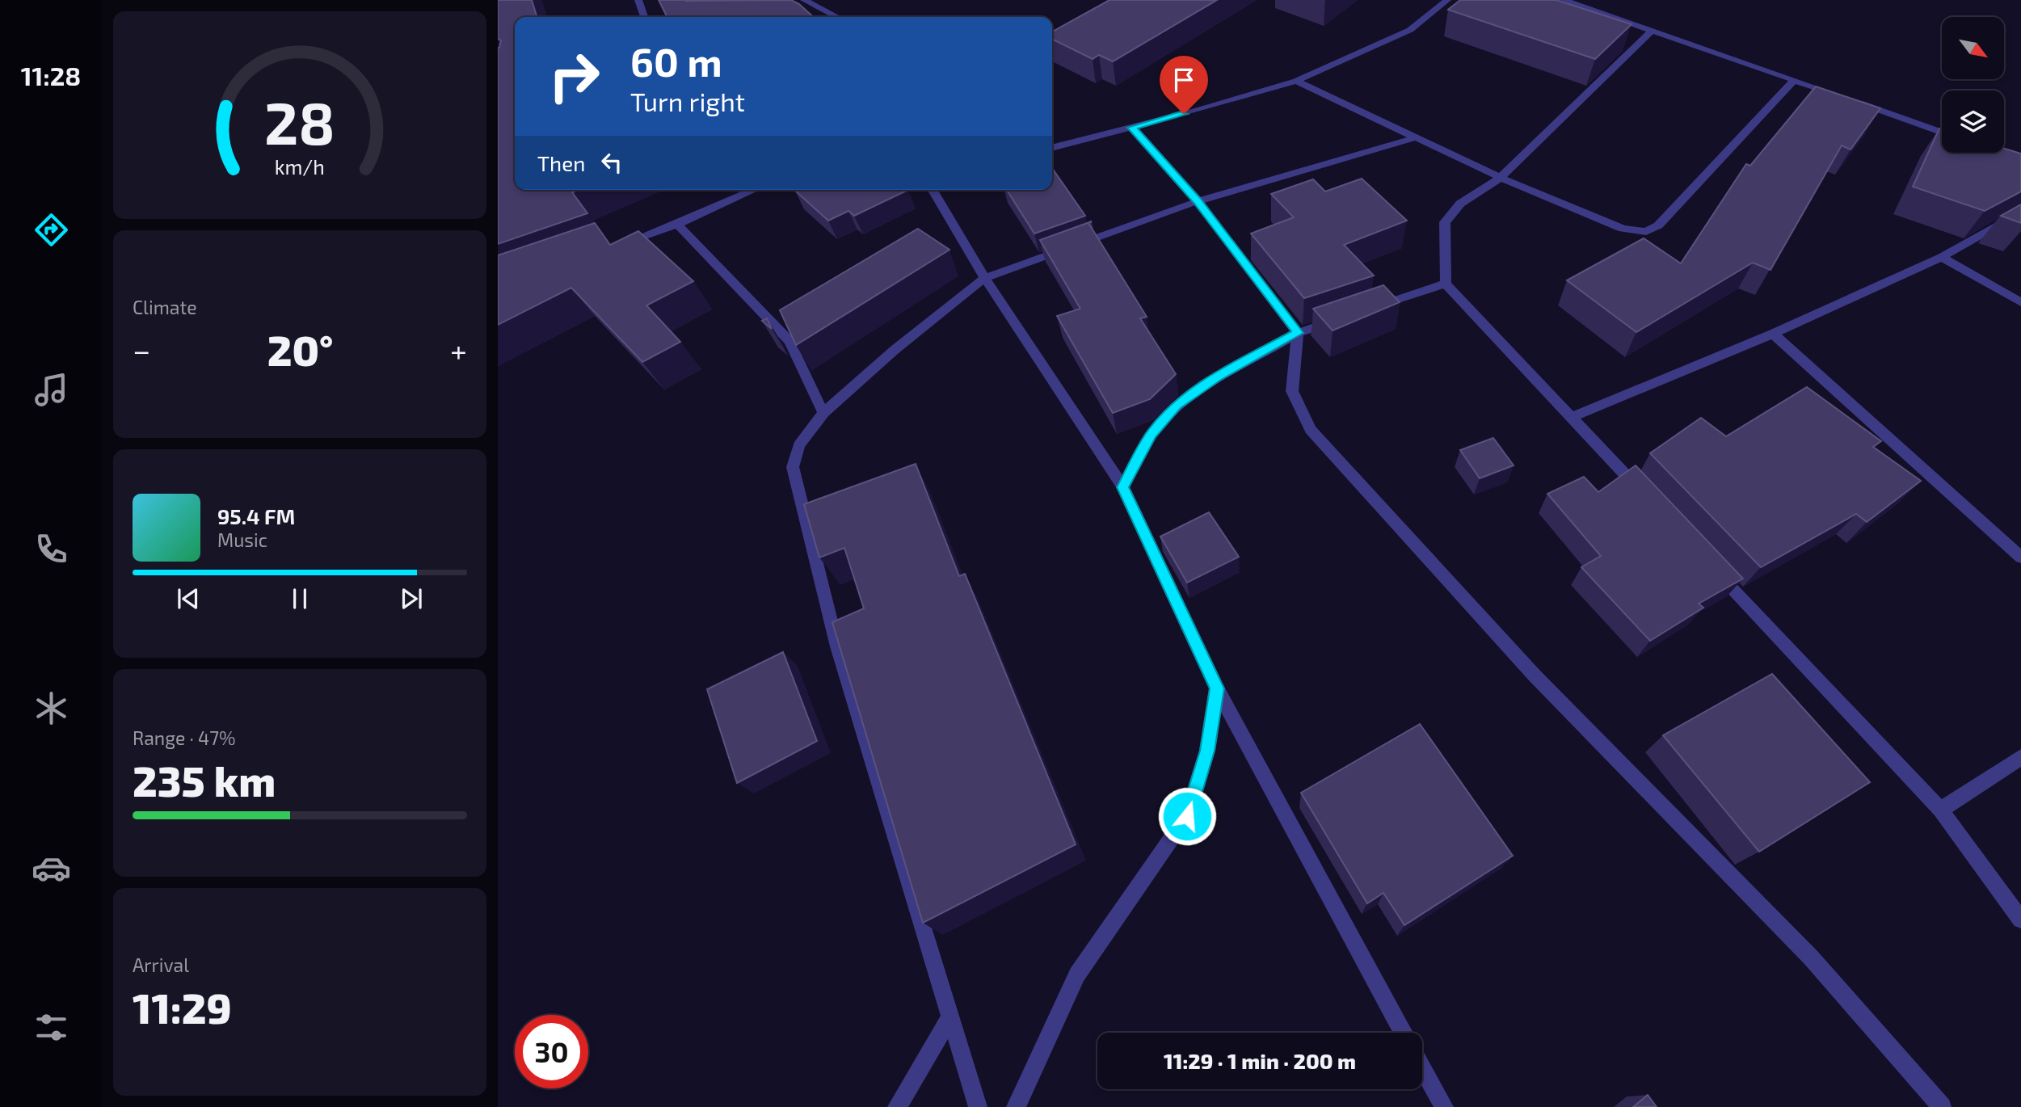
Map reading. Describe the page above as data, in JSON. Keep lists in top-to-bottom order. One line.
{"north":"bottom right","page":{"tabs":"11:28","turn":["60 m","Turn right"],"then":"Then","tile":["Climate",["Range · 47%","235 km"],["Arrival","11:29"]],"heat":["−","20°","+"],"song":["95.4 FM","Music"],"limit":"30","trip":"11:29 · 1 min · 200 m","gauge":["28","km/h"]}}
